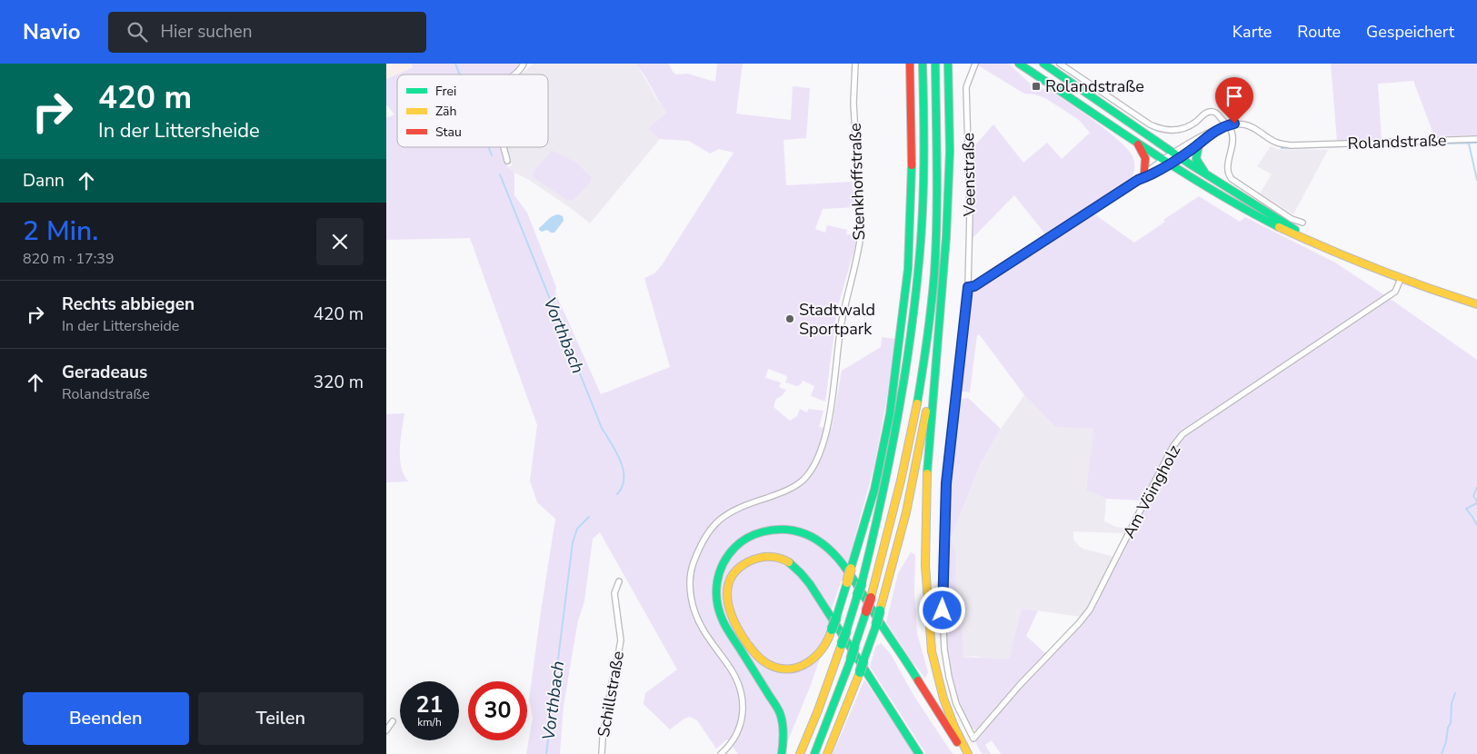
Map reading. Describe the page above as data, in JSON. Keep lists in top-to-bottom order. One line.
{"streets":{"street":["Rolandstraße","Veenstraße","Stenkhoffstraße","Am Vöingholz","Schillstraße"]},"crossings":[["Veenstraße","Am Vöingholz"]],"water":["Vorthbach"],"places":{"transit":["Rolandstraße"],"other":["Stadtwald Sportpark"]},"legend":["Frei","Zäh","Stau"],"page":{"header":"Navio","search":"Hier suchen","nav":["Karte","Route","Gespeichert"],"turn":["420 m","In der Littersheide"],"then":"Dann","heading":["2 Min.","820 m · 17:39"],"list":[{"name":"Rechts abbiegen","note":"In der Littersheide","value":"420 m"},{"name":"Geradeaus","note":"Rolandstraße","value":"320 m"}],"speed":"21 km/h","limit":"30","buttons":["Beenden","Teilen"]}}
